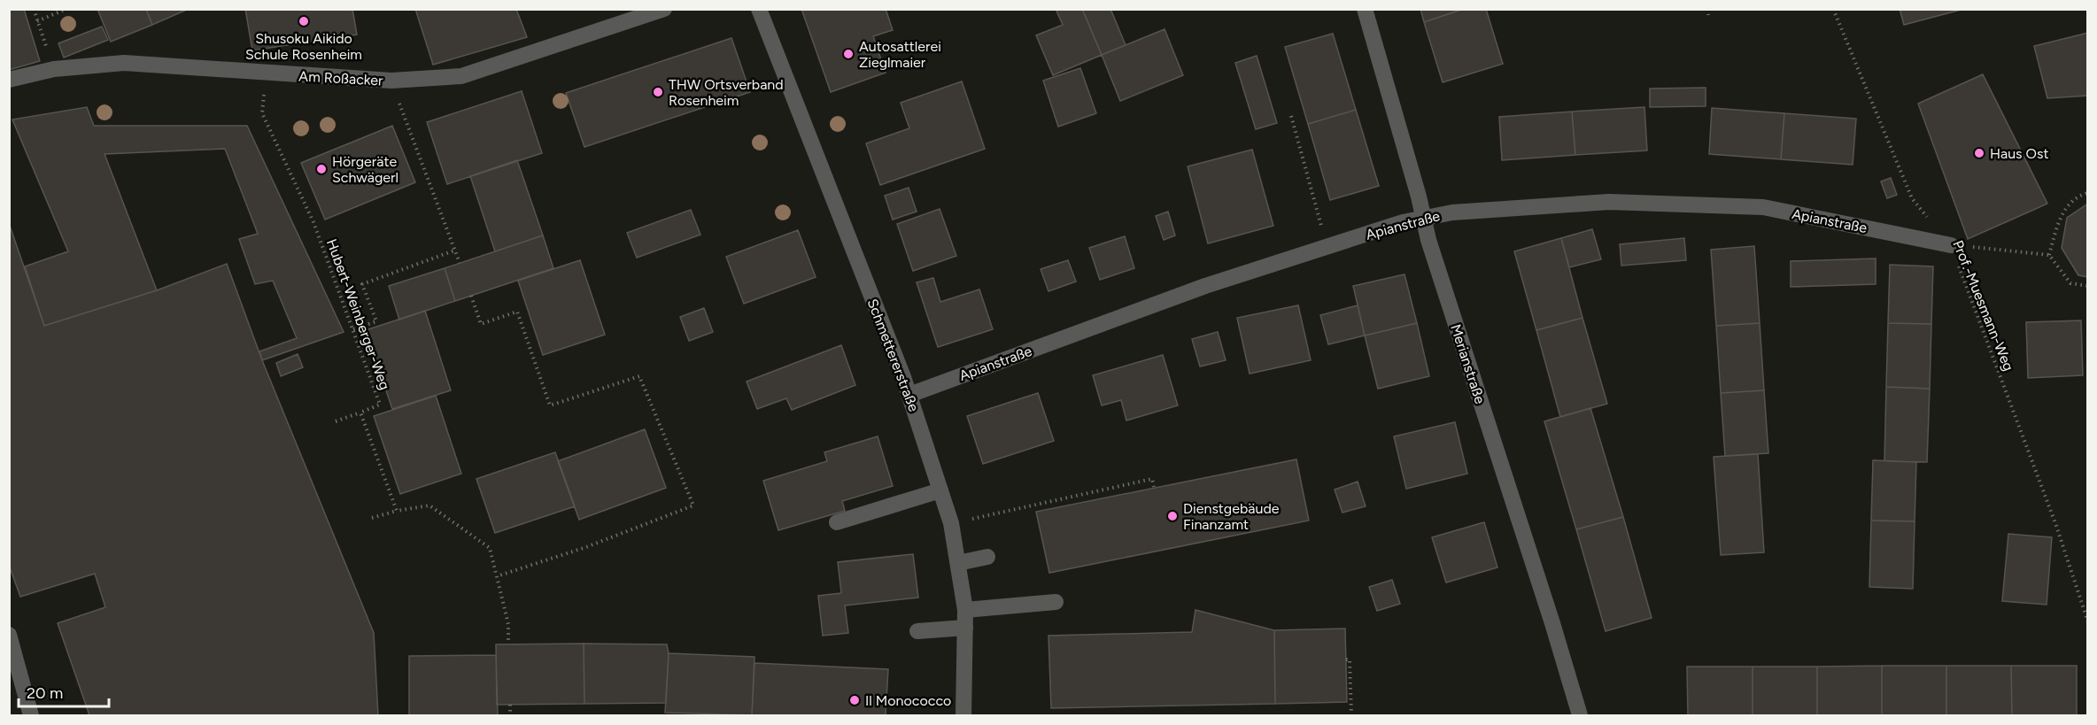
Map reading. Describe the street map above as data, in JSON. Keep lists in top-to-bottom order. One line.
{"streets":{"street":["Am Roßacker","Apianstraße","Schmettererstraße","Merianstraße"],"path":["Prof.-Muesmann-Weg","Hubert-Weinberger-Weg"]},"crossings":[["Am Roßacker","Hubert-Weinberger-Weg"],["Apianstraße","Prof.-Muesmann-Weg"],["Apianstraße","Schmettererstraße"],["Apianstraße","Merianstraße"]],"places":["Shusoku Aikido Schule Rosenheim","Autosattlerei Zieglmaier","THW Ortsverband Rosenheim","Haus Ost","Hörgeräte Schwägerl","Dienstgebäude Finanzamt","Il Monococco"],"scale_bar":"20 m"}
